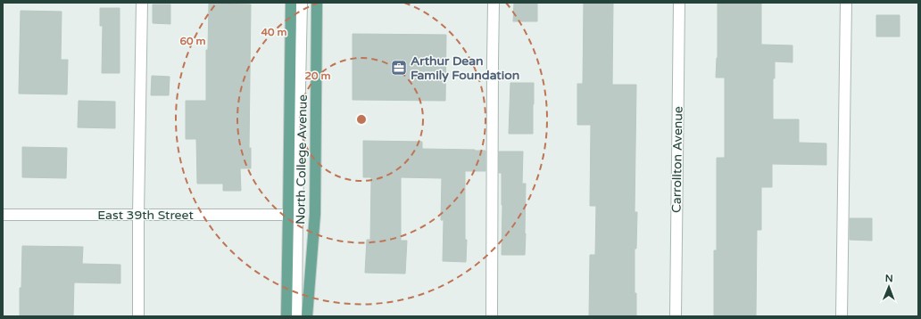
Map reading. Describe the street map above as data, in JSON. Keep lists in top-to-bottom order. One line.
{"streets":{"main road":["North College Avenue"],"street":["Carrollton Avenue","East 39th Street"]},"crossings":[["North College Avenue","East 39th Street"]],"places":{"office":["Arthur Dean Family Foundation"]},"north":"top","rings":["40 m","60 m","20 m"]}
